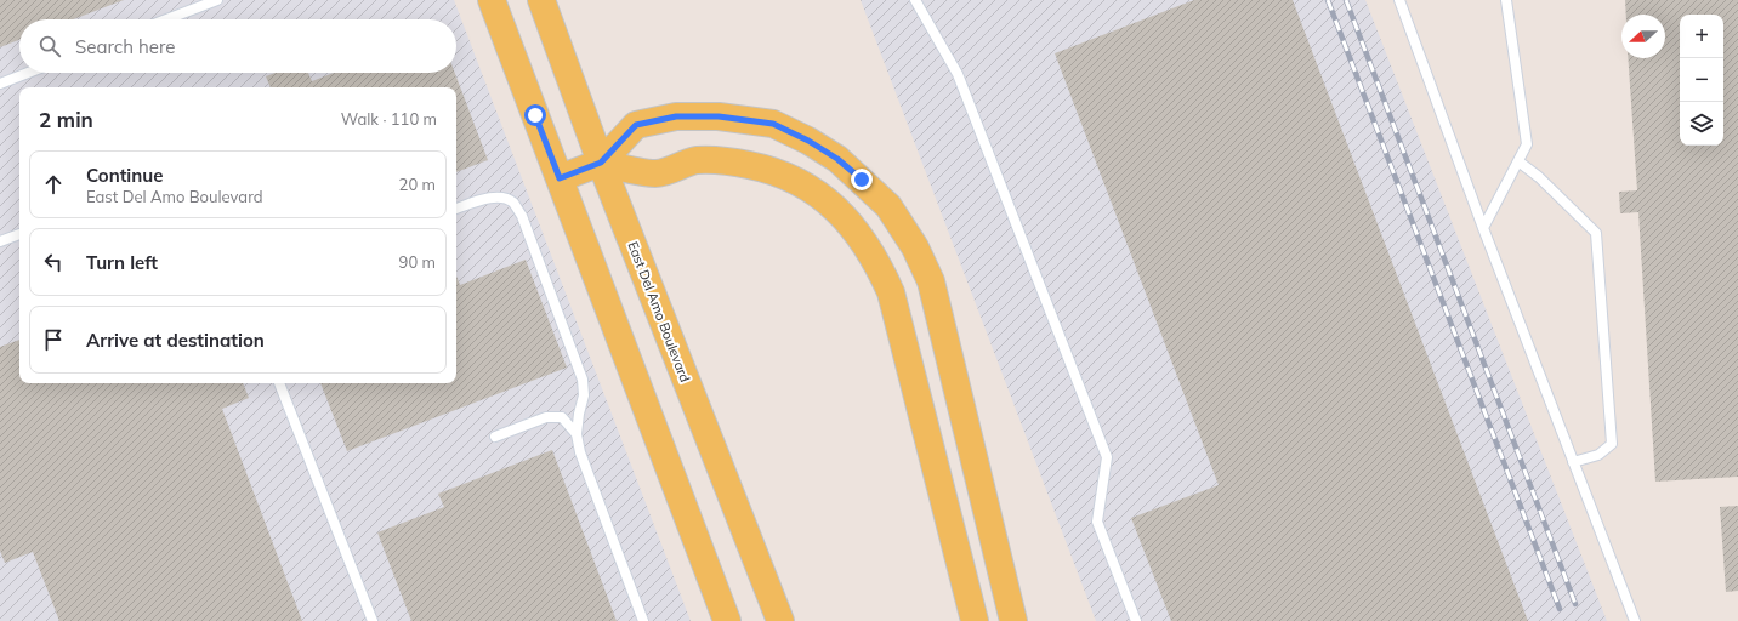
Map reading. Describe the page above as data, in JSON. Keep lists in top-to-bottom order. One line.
{"streets":{"main road":["East Del Amo Boulevard"]},"north":"left","page":{"map_buttons":["+","−"],"search":"Search here","heading":["2 min","Walk · 110 m"],"list":[["Continue","East Del Amo Boulevard","20 m"],["Turn left","90 m"],"Arrive at destination"]}}
